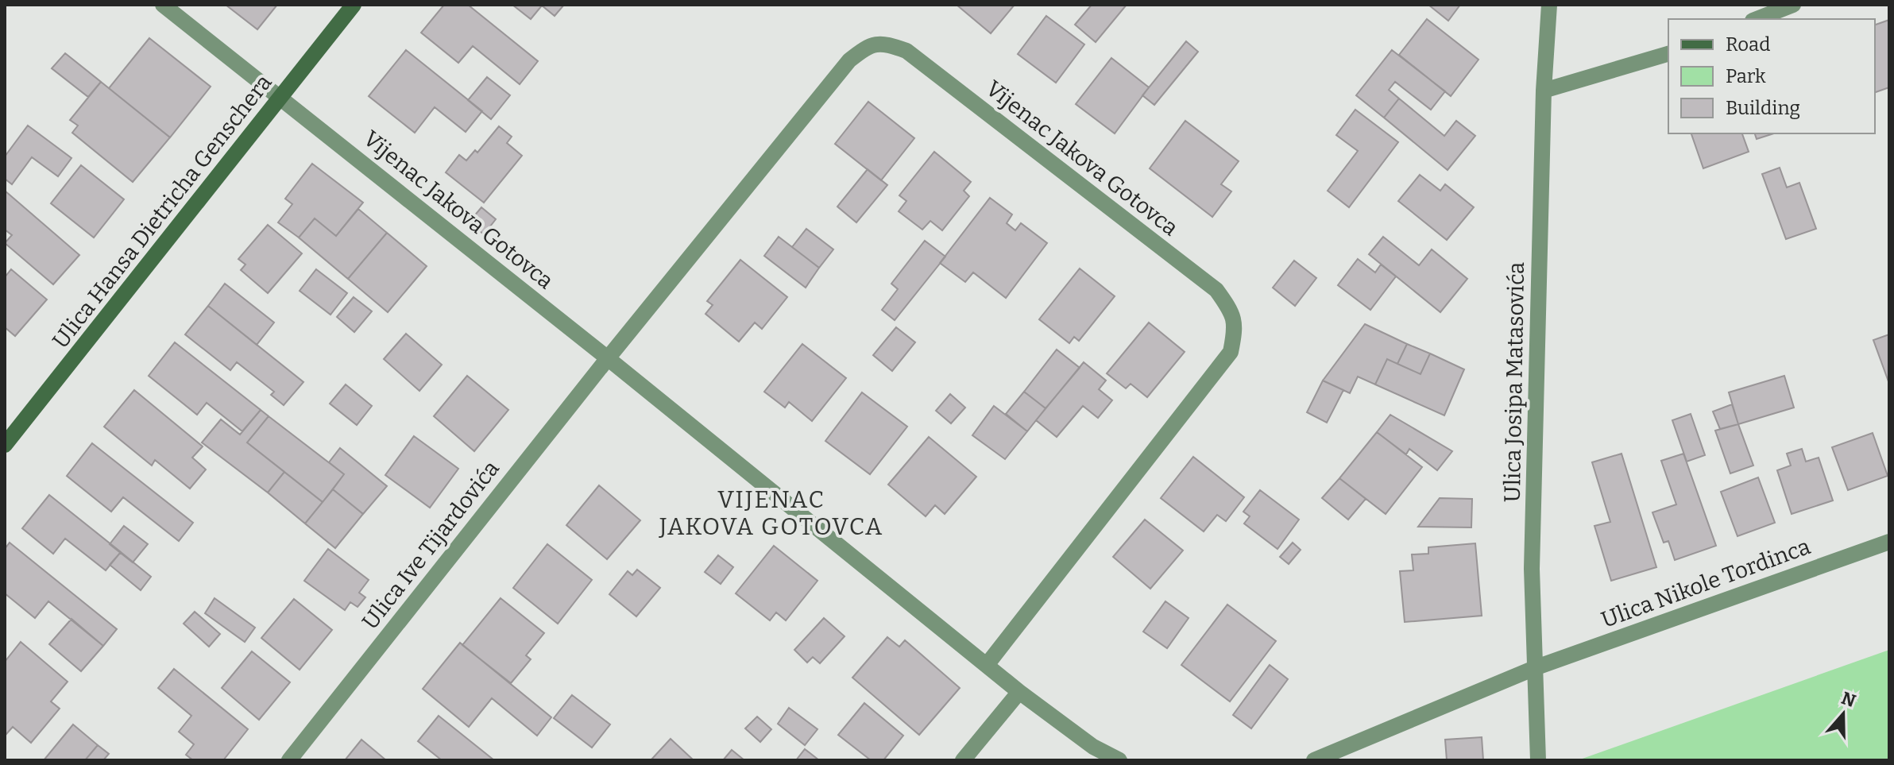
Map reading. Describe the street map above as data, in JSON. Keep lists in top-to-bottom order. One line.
{"streets":{"main road":["Ulica Hansa Dietricha Genschera"],"street":["Vijenac Jakova Gotovca","Ulica Josipa Matasovića","Ulica Ive Tijardovića","Ulica Nikole Tordinca"]},"crossings":[["Vijenac Jakova Gotovca","Ulica Hansa Dietricha Genschera"],["Vijenac Jakova Gotovca","Ulica Ive Tijardovića"],["Ulica Josipa Matasovića","Ulica Nikole Tordinca"]],"districts":["VIJENAC JAKOVA GOTOVCA"],"legend":["Road","Park","Building"],"north":"top"}
